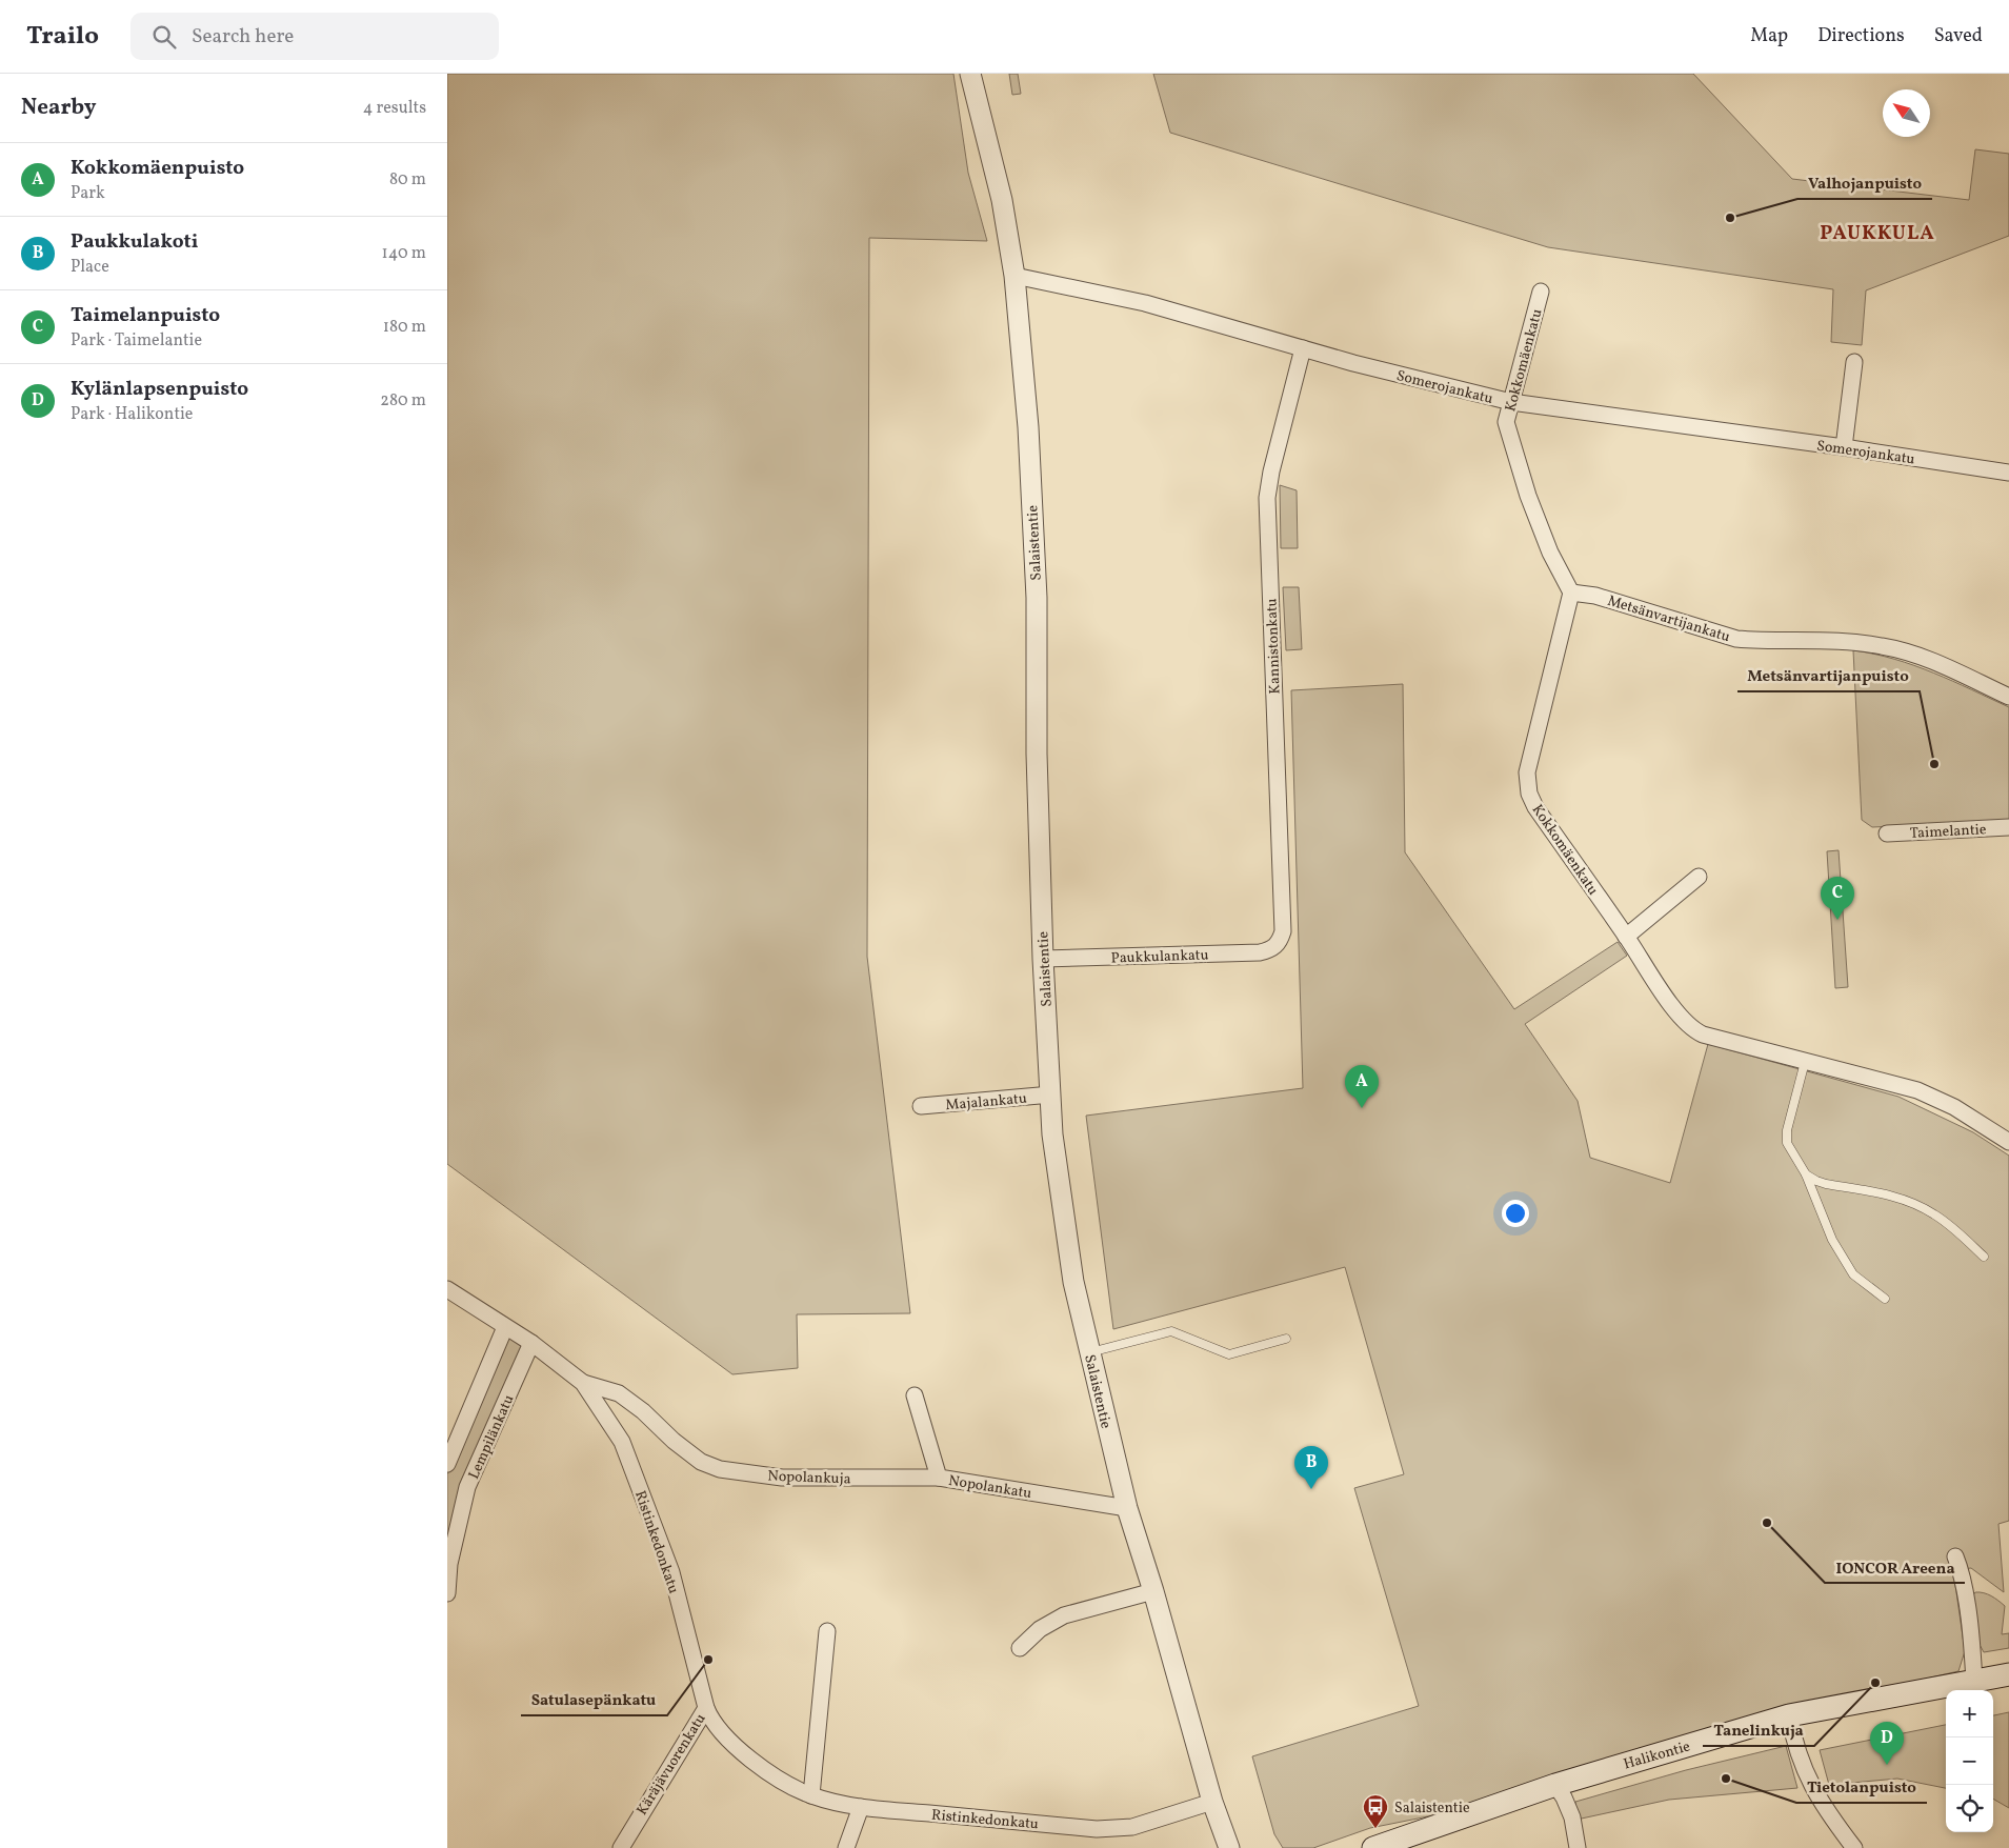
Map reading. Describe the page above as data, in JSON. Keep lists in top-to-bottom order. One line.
{"streets":{"main road":["Halikontie"],"street":["Kokkomäenkatu","Somerojankatu","Salaistentie","Metsänvartijankatu","Kannistonkatu","Taimelantie","Paukkulankatu","Majalankatu","Lempilänkatu","Nopolankuja","Nopolankatu","Ristinkedonkatu","Käräjävuorenkatu"]},"crossings":[["Kokkomäenkatu","Somerojankatu"],["Kokkomäenkatu","Metsänvartijankatu"],["Somerojankatu","Salaistentie"],["Somerojankatu","Kannistonkatu"],["Salaistentie","Paukkulankatu"],["Salaistentie","Majalankatu"],["Salaistentie","Nopolankatu"],["Salaistentie","Ristinkedonkatu"],["Kannistonkatu","Paukkulankatu"],["Lempilänkatu","Ristinkedonkatu"],["Nopolankuja","Nopolankatu"],["Nopolankuja","Ristinkedonkatu"],["Ristinkedonkatu","Käräjävuorenkatu"]],"districts":["PAUKKULA"],"places":{"other":["Valhojanpuisto","Metsänvartijanpuisto","IONCOR Areena","Satulasepänkatu","Tanelinkuja","Tietolanpuisto"],"bus stop":["Salaistentie"]},"north":"top left","page":{"header":"Trailo","search":"Search here","nav":["Map","Directions","Saved"],"heading":["Nearby","4 results"],"list":[{"mark":"A","name":"Kokkomäenpuisto","note":"Park","value":"80 m"},{"mark":"B","name":"Paukkulakoti","note":"Place","value":"140 m"},{"mark":"C","name":"Taimelanpuisto","note":"Park · Taimelantie","value":"180 m"},{"mark":"D","name":"Kylänlapsenpuisto","note":"Park · Halikontie","value":"280 m"}],"pins":["C","A","B","D"],"map_buttons":["+","−"]}}
